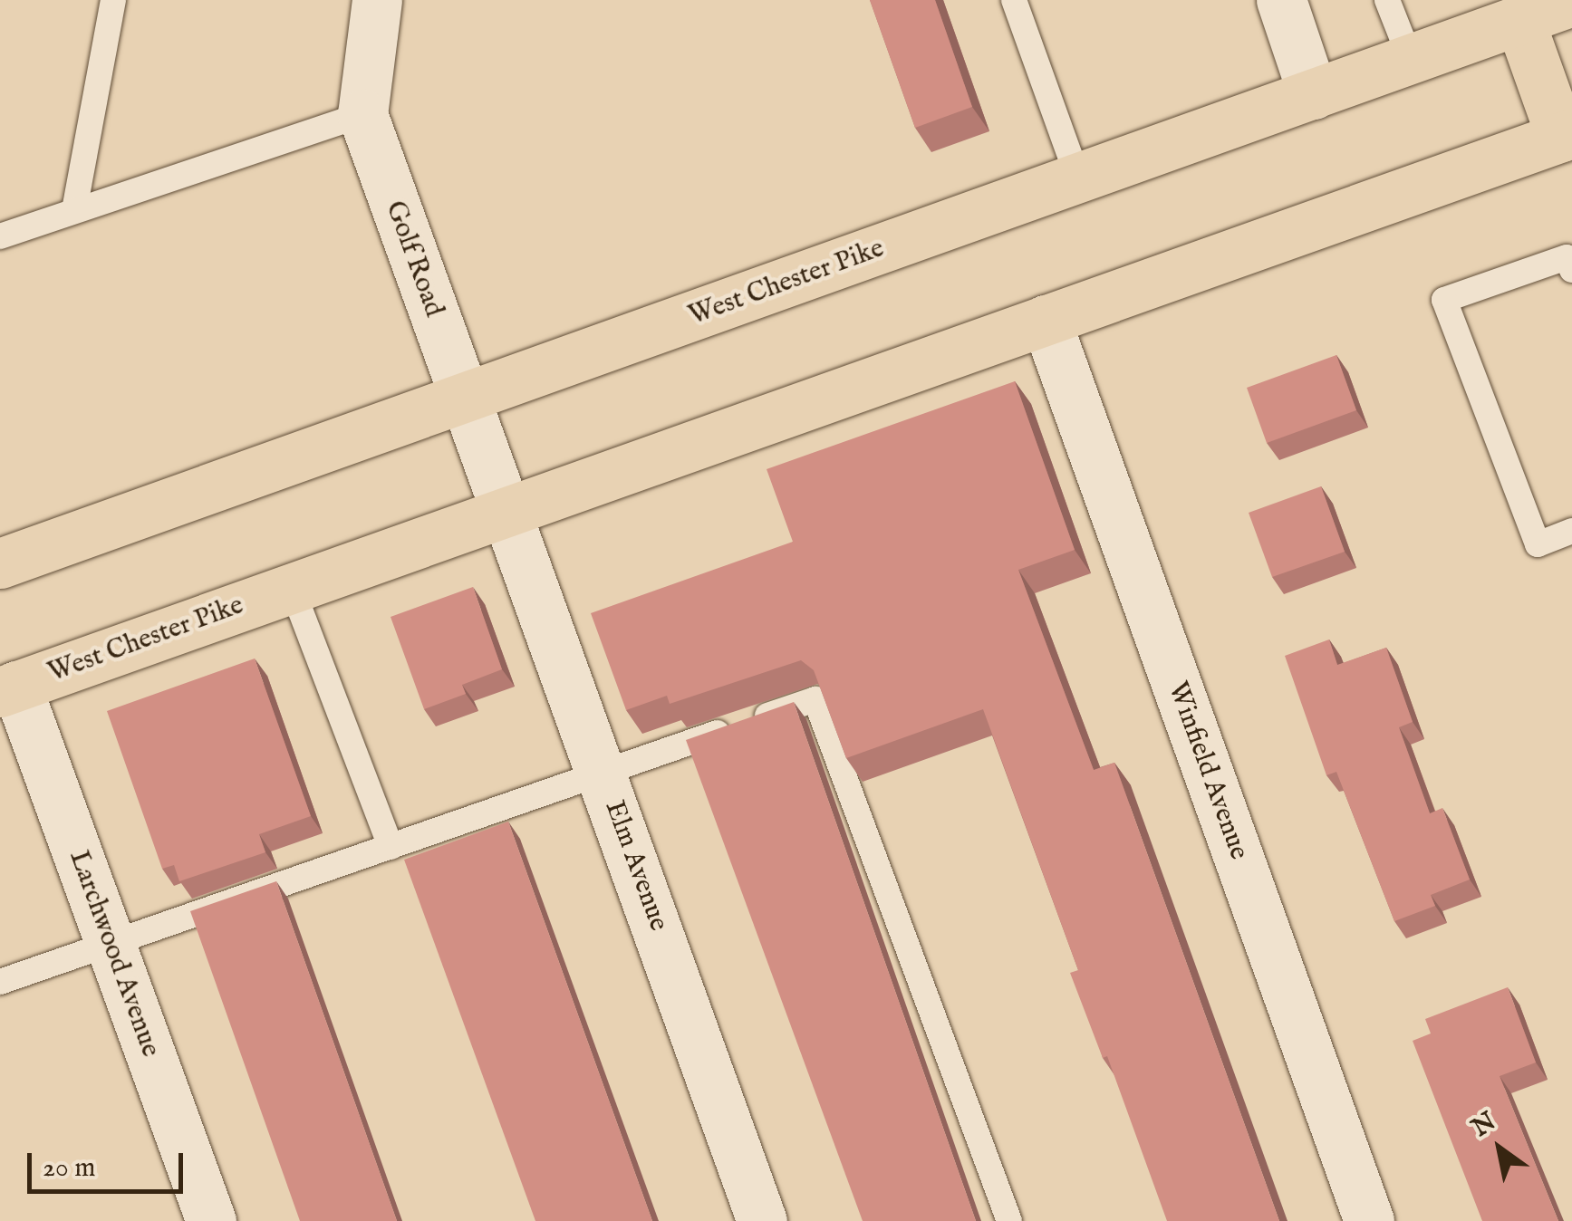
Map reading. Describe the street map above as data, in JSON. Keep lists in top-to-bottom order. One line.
{"streets":{"main road":["West Chester Pike"],"street":["Golf Road","Winfield Avenue","Elm Avenue","Larchwood Avenue"]},"crossings":[["Golf Road","West Chester Pike"],["Golf Road","Elm Avenue"],["West Chester Pike","Winfield Avenue"],["West Chester Pike","Elm Avenue"],["West Chester Pike","Larchwood Avenue"]],"scale_bar":"20 m","north":"top left"}
